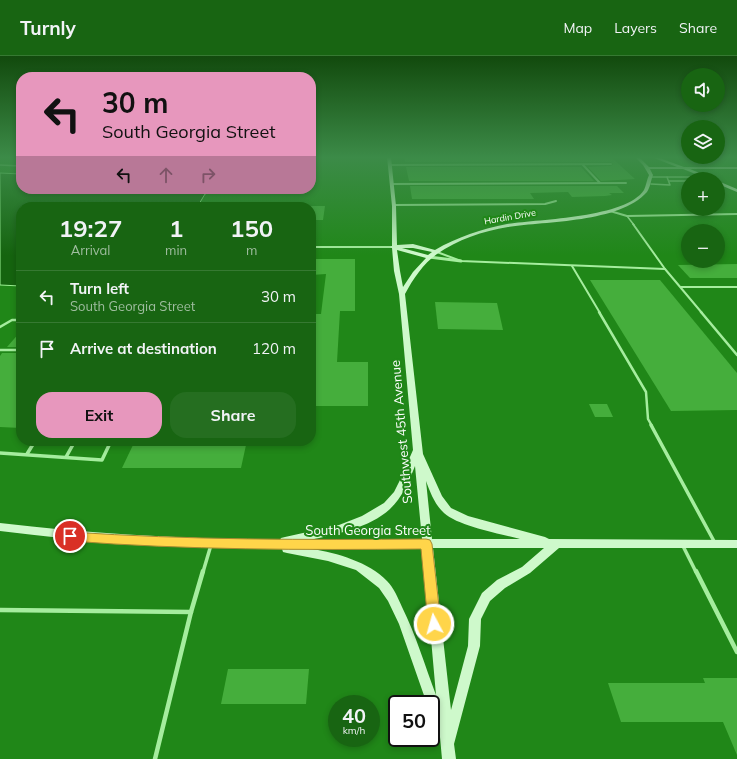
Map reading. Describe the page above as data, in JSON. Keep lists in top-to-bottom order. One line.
{"streets":{"main road":["Hardin Drive","Southwest 45th Avenue","South Georgia Street"]},"crossings":[["Hardin Drive","Southwest 45th Avenue"],["Southwest 45th Avenue","South Georgia Street"]],"page":{"header":"Turnly","nav":["Map","Layers","Share"],"map_buttons":["+","−"],"turn":["30 m","South Georgia Street"],"eta":["19:27","Arrival","1","min","150","m"],"list":[{"name":"Turn left","note":"South Georgia Street","value":"30 m"},{"name":"Arrive at destination","value":"120 m"}],"buttons":["Exit","Share"],"speed":"40 km/h","limit":"50"}}
